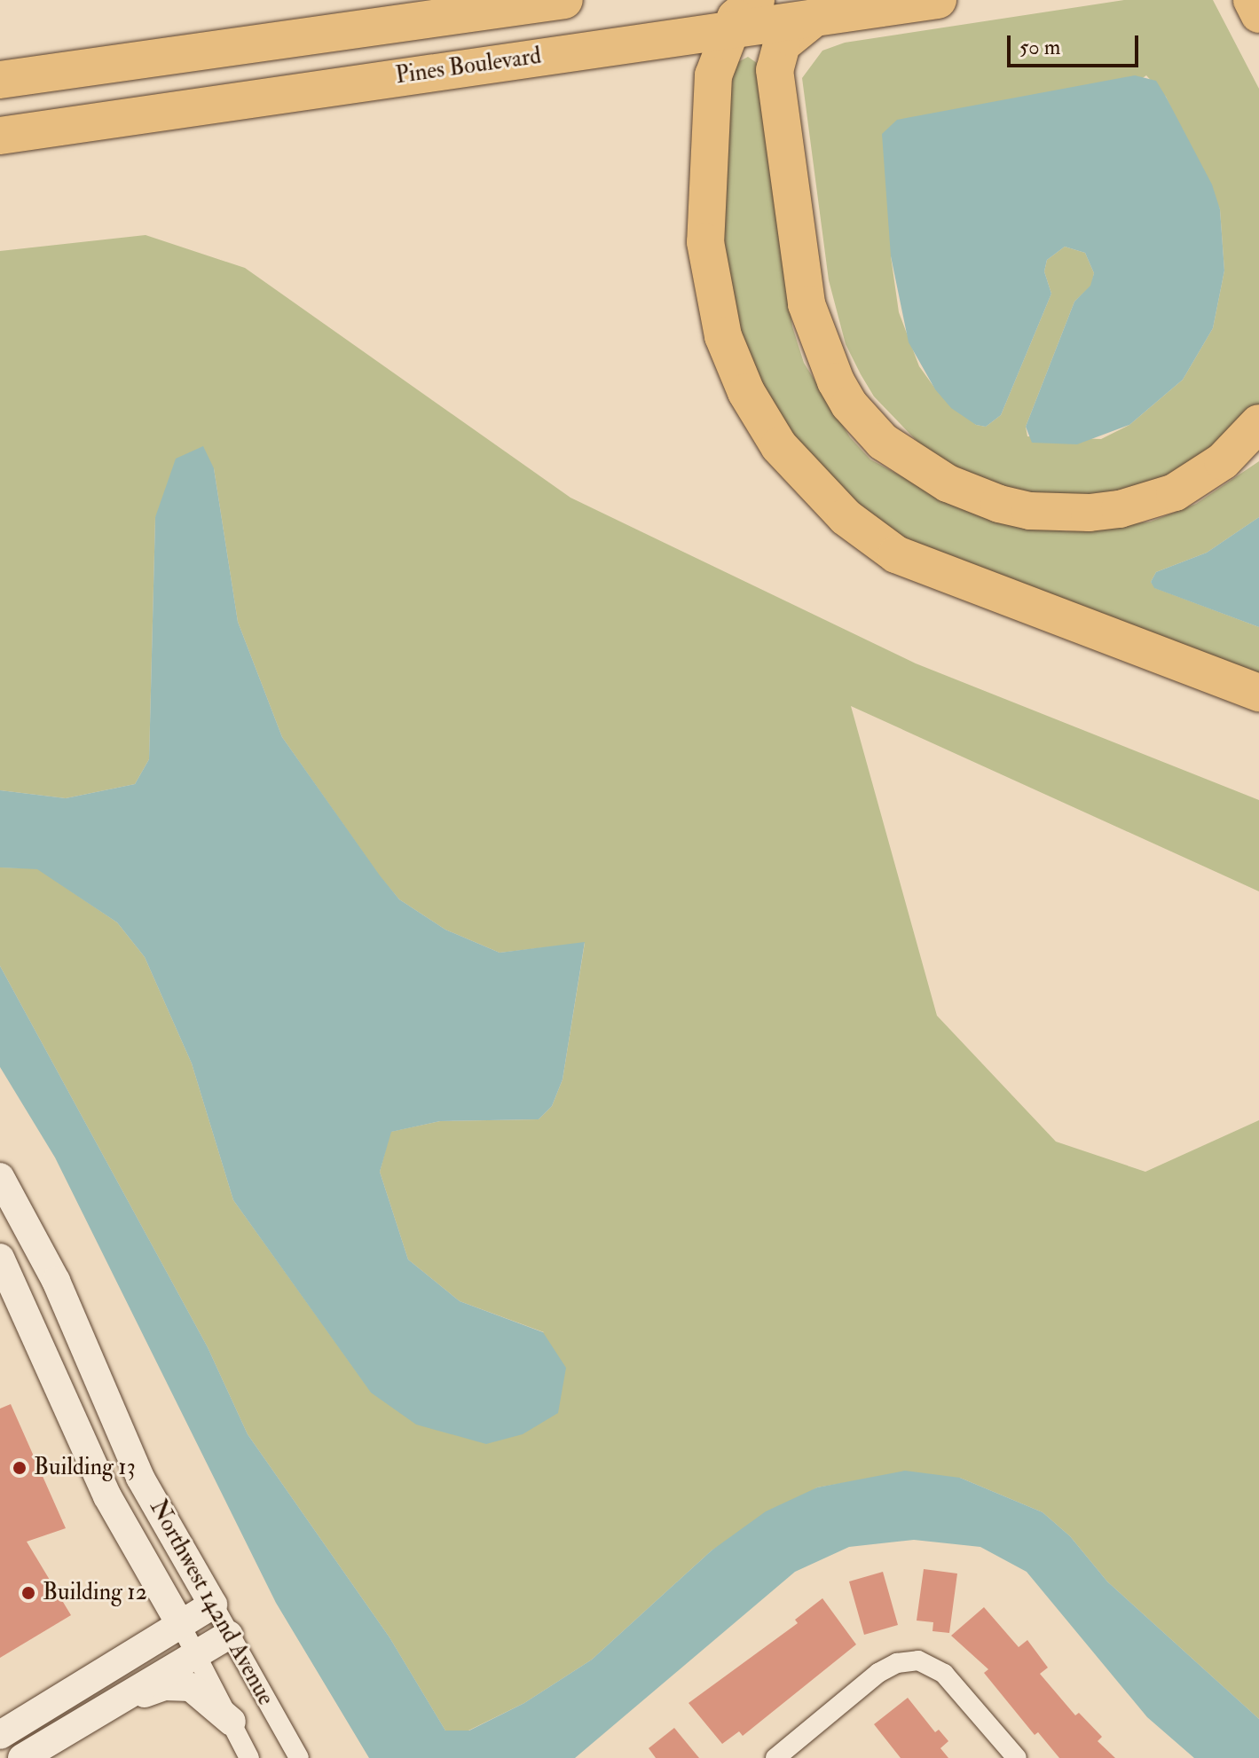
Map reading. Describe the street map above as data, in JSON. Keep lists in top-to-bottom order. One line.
{"streets":{"highway":["Pines Boulevard"],"street":["Northwest 142nd Avenue"]},"places":["Building 13","Building 12"],"scale_bar":"50 m"}
